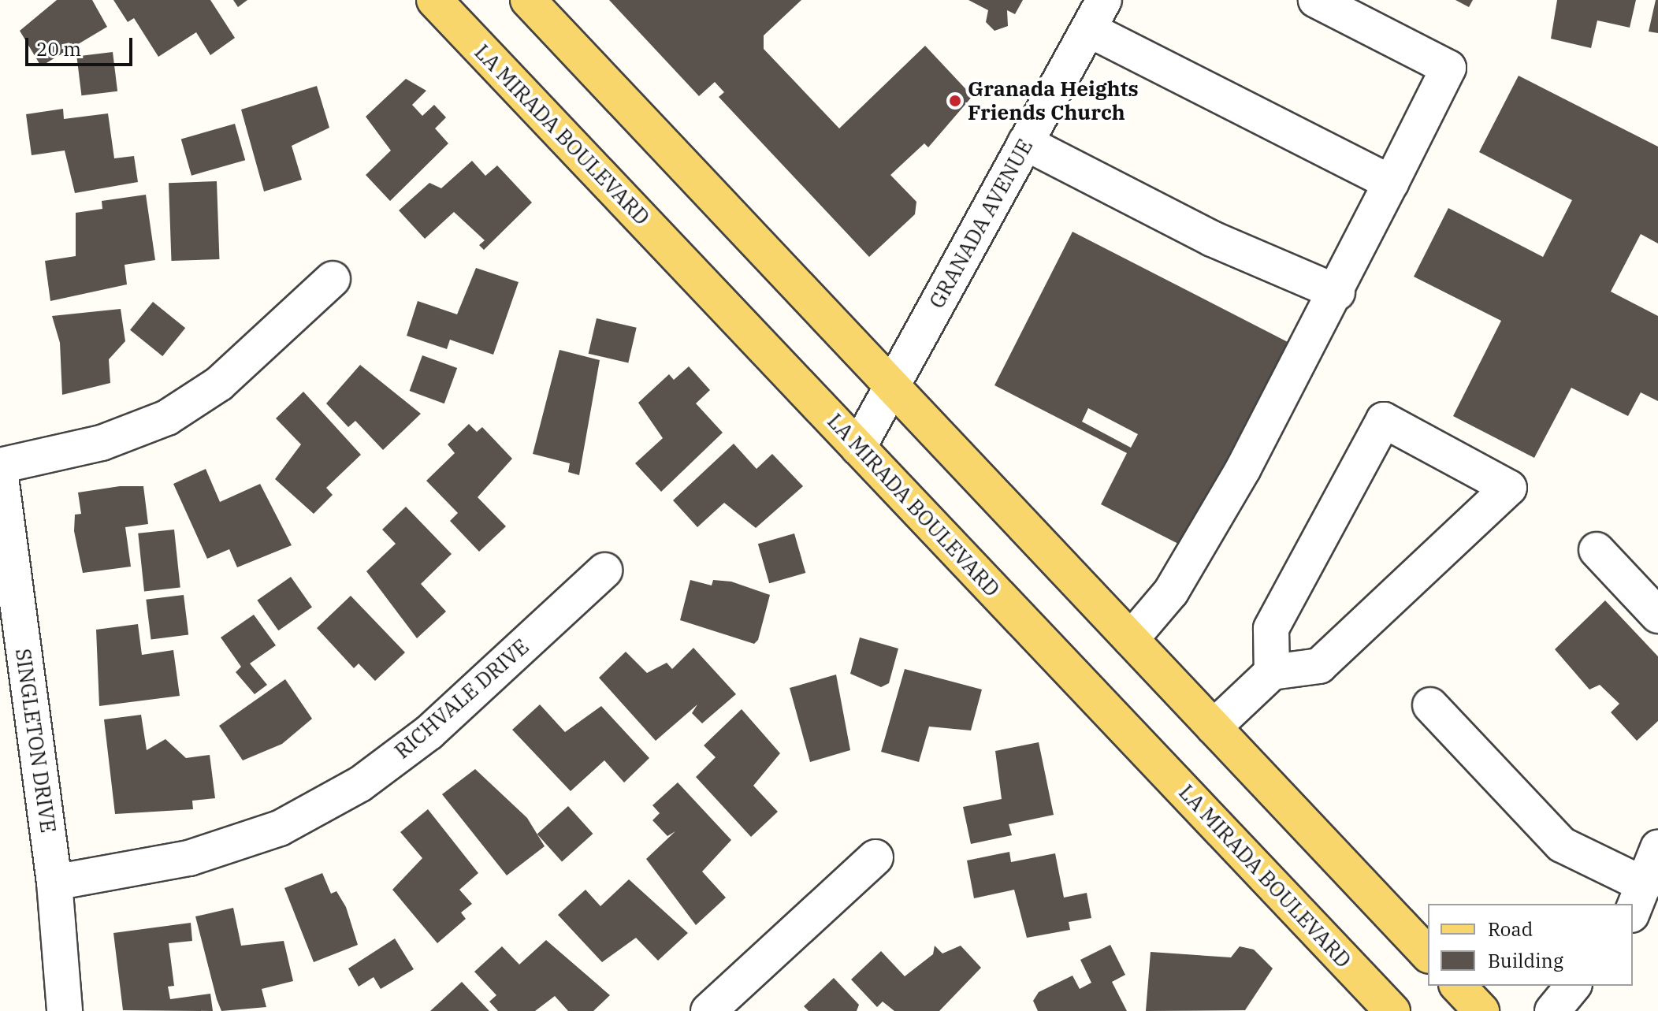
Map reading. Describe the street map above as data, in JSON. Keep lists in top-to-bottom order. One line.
{"streets":{"main road":["LA MIRADA BOULEVARD"],"street":["GRANADA AVENUE","RICHVALE DRIVE","SINGLETON DRIVE"]},"crossings":[["LA MIRADA BOULEVARD","GRANADA AVENUE"],["RICHVALE DRIVE","SINGLETON DRIVE"]],"places":["Granada Heights Friends Church"],"legend":["Road","Building"],"scale_bar":"20 m"}
